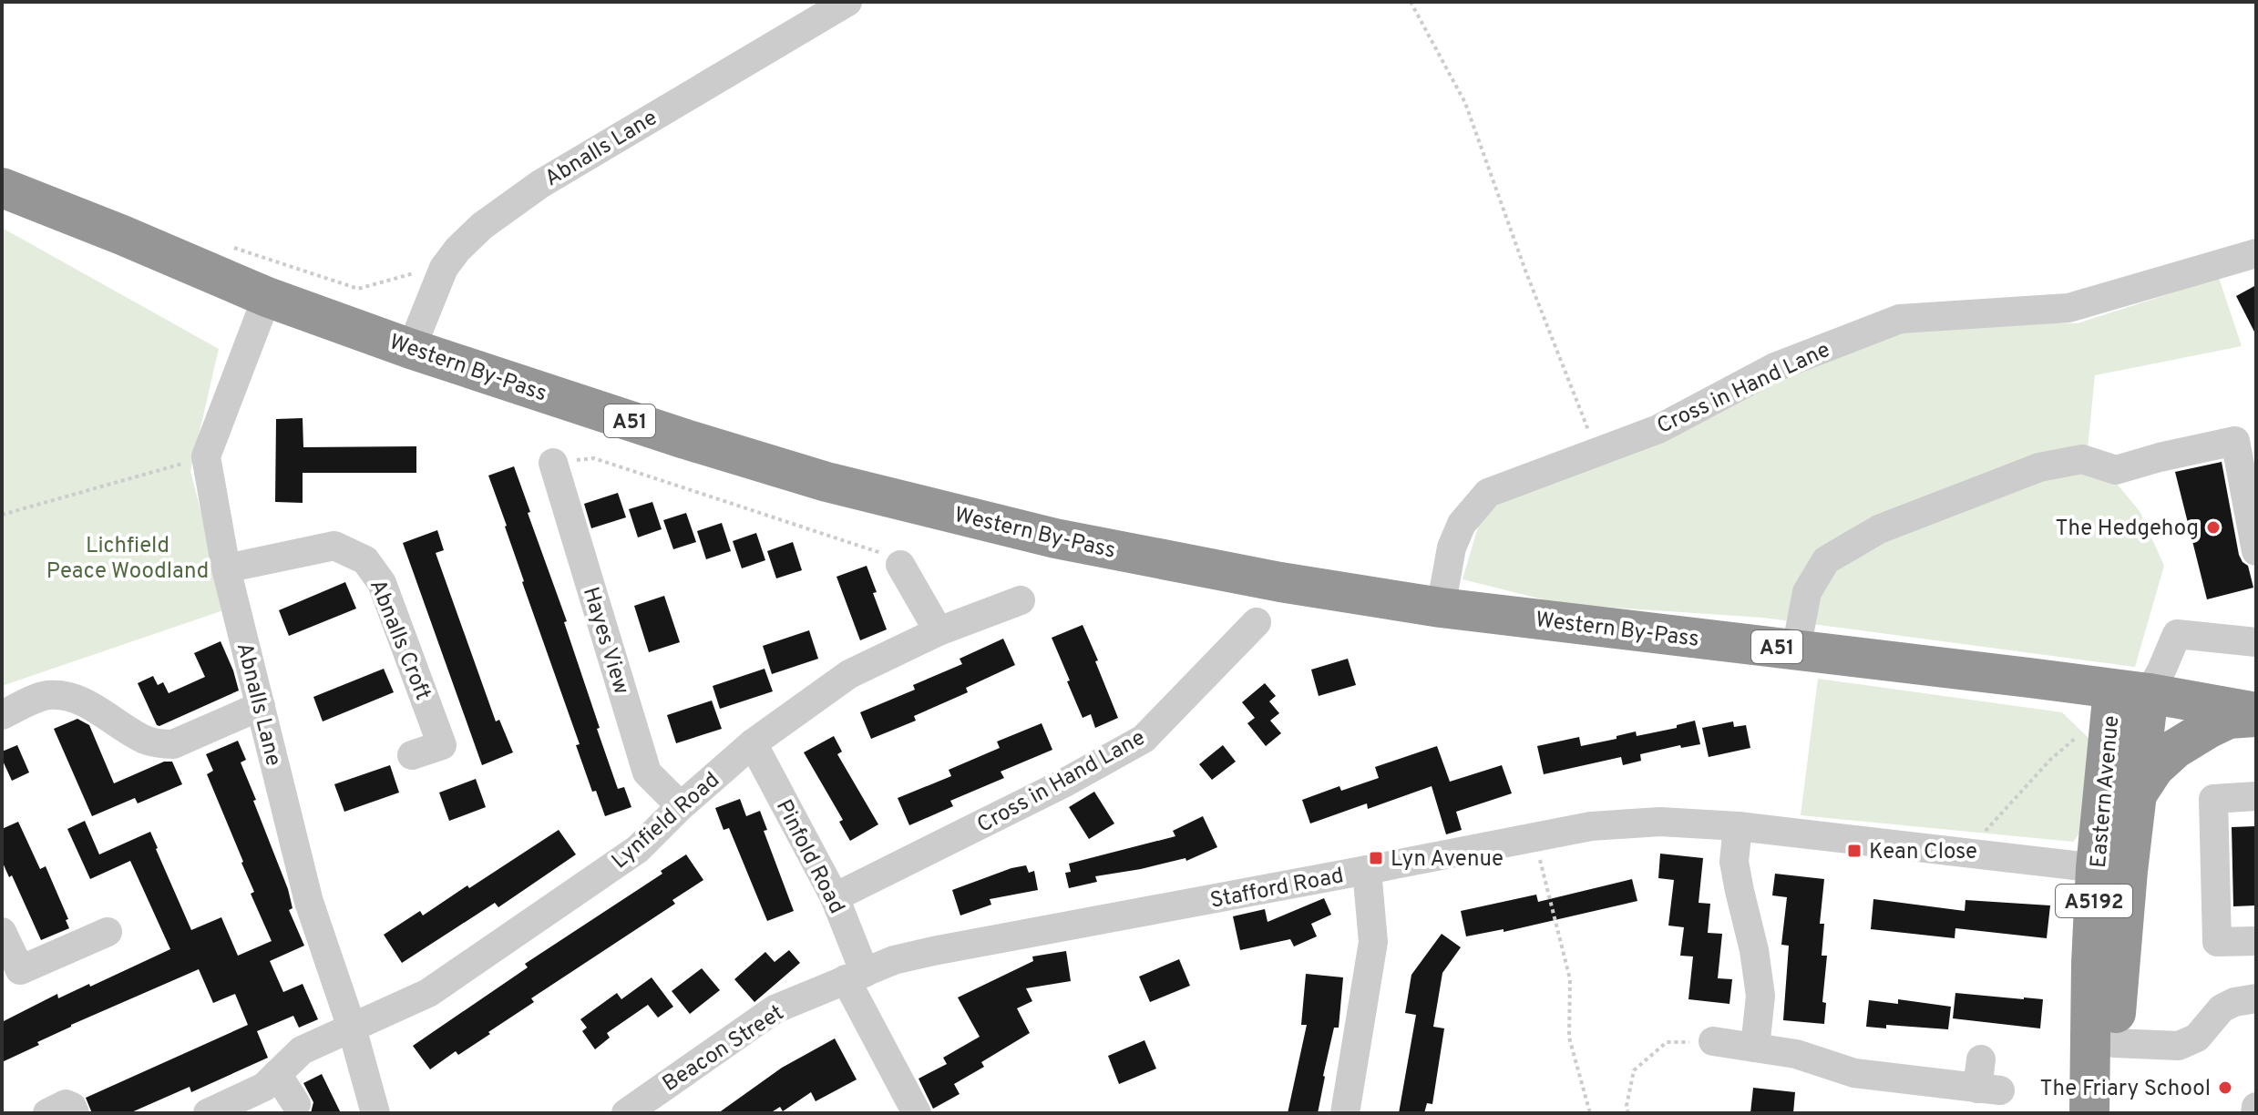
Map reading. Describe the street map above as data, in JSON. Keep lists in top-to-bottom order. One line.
{"streets":{"highway":["Western By-Pass","A51","Eastern Avenue","A5192"],"street":["Abnalls Lane","Cross in Hand Lane","Abnalls Croft","Hayes View","Lynfield Road","Pinfold Road","Stafford Road","Beacon Street"]},"crossings":[["Abnalls Lane","Western By-Pass"],["Abnalls Lane","Abnalls Croft"],["Abnalls Lane","Lynfield Road"],["Western By-Pass","Cross in Hand Lane"],["Western By-Pass","A51"],["Western By-Pass","Eastern Avenue"],["Cross in Hand Lane","Pinfold Road"],["A51","Eastern Avenue"],["Hayes View","Lynfield Road"],["Eastern Avenue","Stafford Road"],["Lynfield Road","Pinfold Road"],["Pinfold Road","Stafford Road"],["Pinfold Road","Beacon Street"],["Stafford Road","Beacon Street"]],"parks":["Lichfield Peace Woodland"],"places":{"other":["The Hedgehog","The Friary School"],"transit":["Kean Close","Lyn Avenue"]}}
